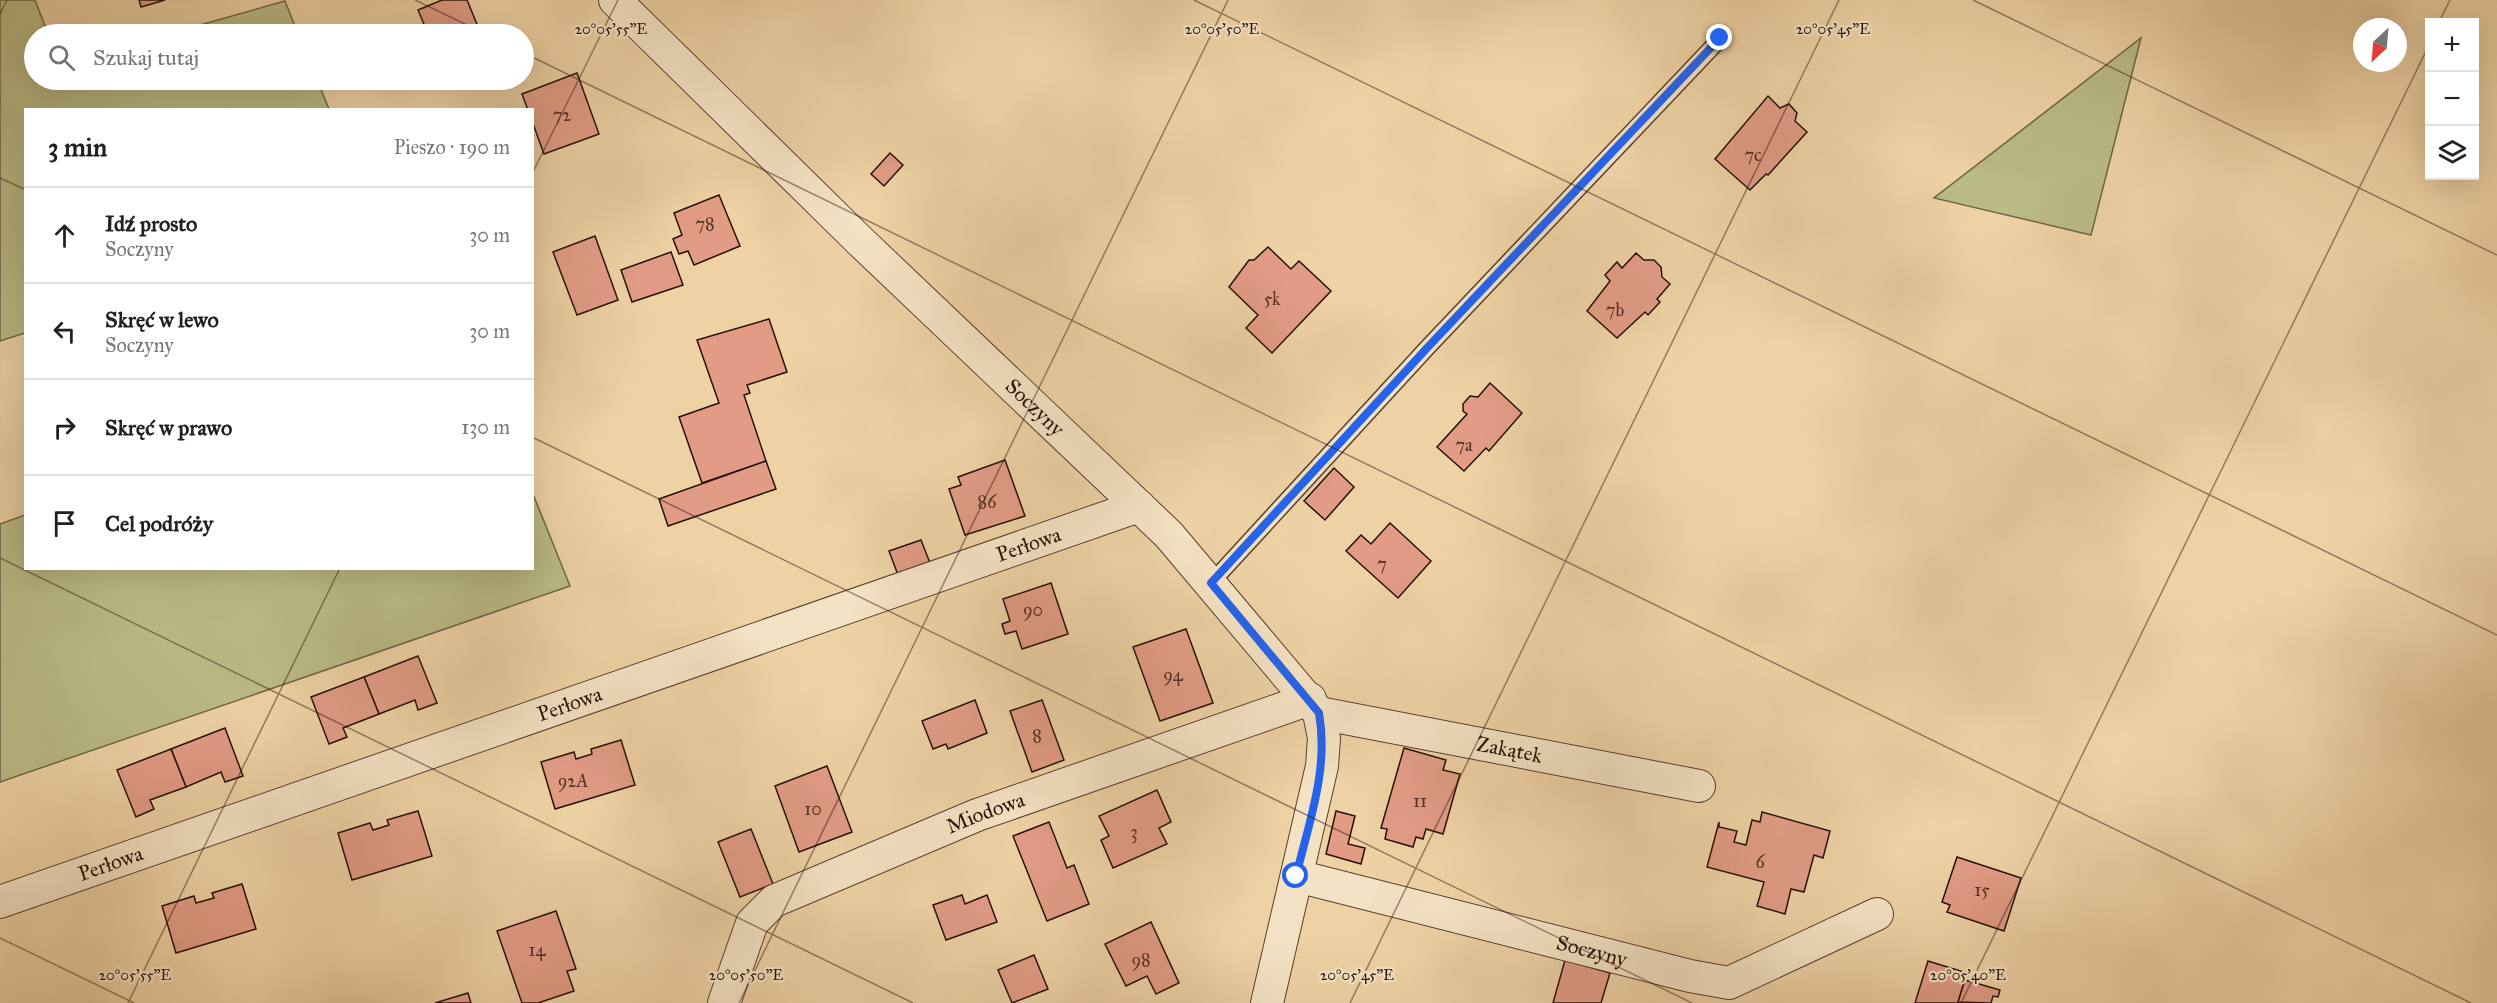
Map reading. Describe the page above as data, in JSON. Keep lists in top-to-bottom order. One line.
{"streets":{"street":["Soczyny","Perłowa","Zakątek","Miodowa"]},"crossings":[["Soczyny","Perłowa"],["Soczyny","Zakątek"],["Soczyny","Miodowa"],["Zakątek","Miodowa"]],"house_numbers":["72","7c","78","5k","7b","7a","86","7","90","94","8","92A","11","10","3","6","15","14","98"],"north":"bottom left","page":{"map_buttons":["+","−"],"search":"Szukaj tutaj","heading":["3 min","Pieszo · 190 m"],"list":[["Idź prosto","Soczyny","30 m"],["Skręć w lewo","Soczyny","30 m"],["Skręć w prawo","130 m"],"Cel podróży"]},"coordinates":["20°05'55\"E","20°05'50\"E","20°05'45\"E","20°05'40\"E"]}
